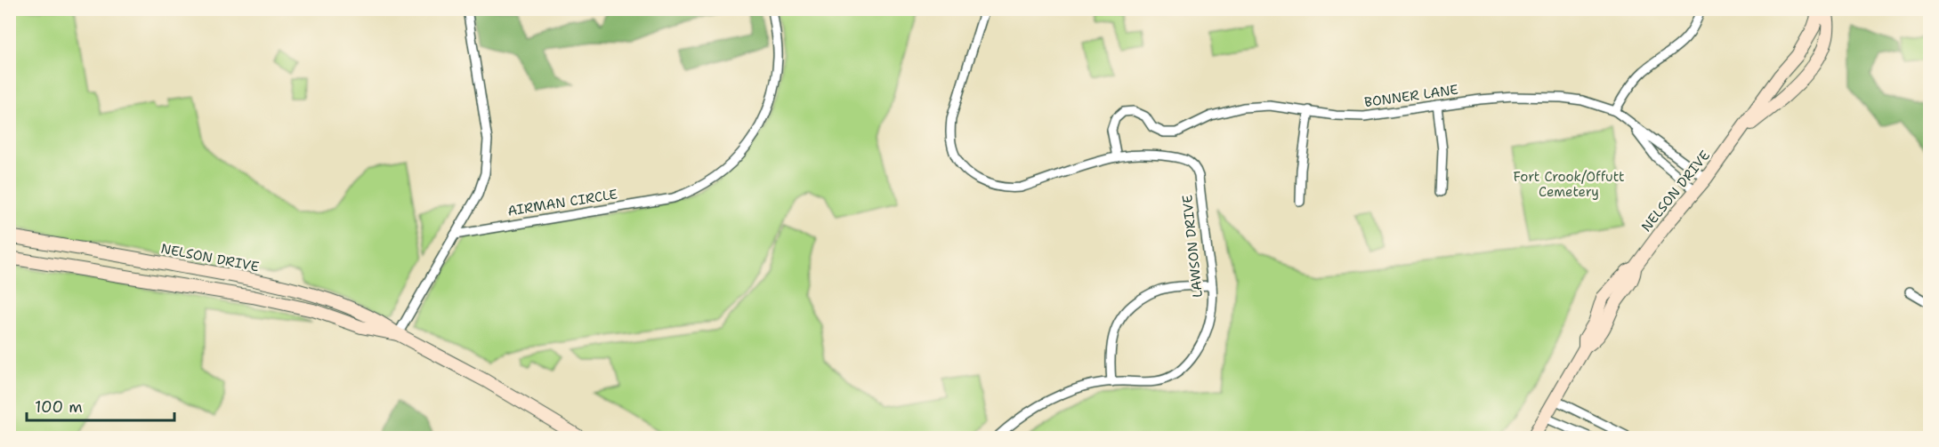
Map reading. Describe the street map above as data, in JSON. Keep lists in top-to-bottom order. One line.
{"streets":{"street":["BONNER LANE","NELSON DRIVE","AIRMAN CIRCLE","LAWSON DRIVE"]},"crossings":[["BONNER LANE","NELSON DRIVE"],["BONNER LANE","LAWSON DRIVE"]],"parks":["Fort Crook/Offutt Cemetery"],"scale_bar":"100 m"}
